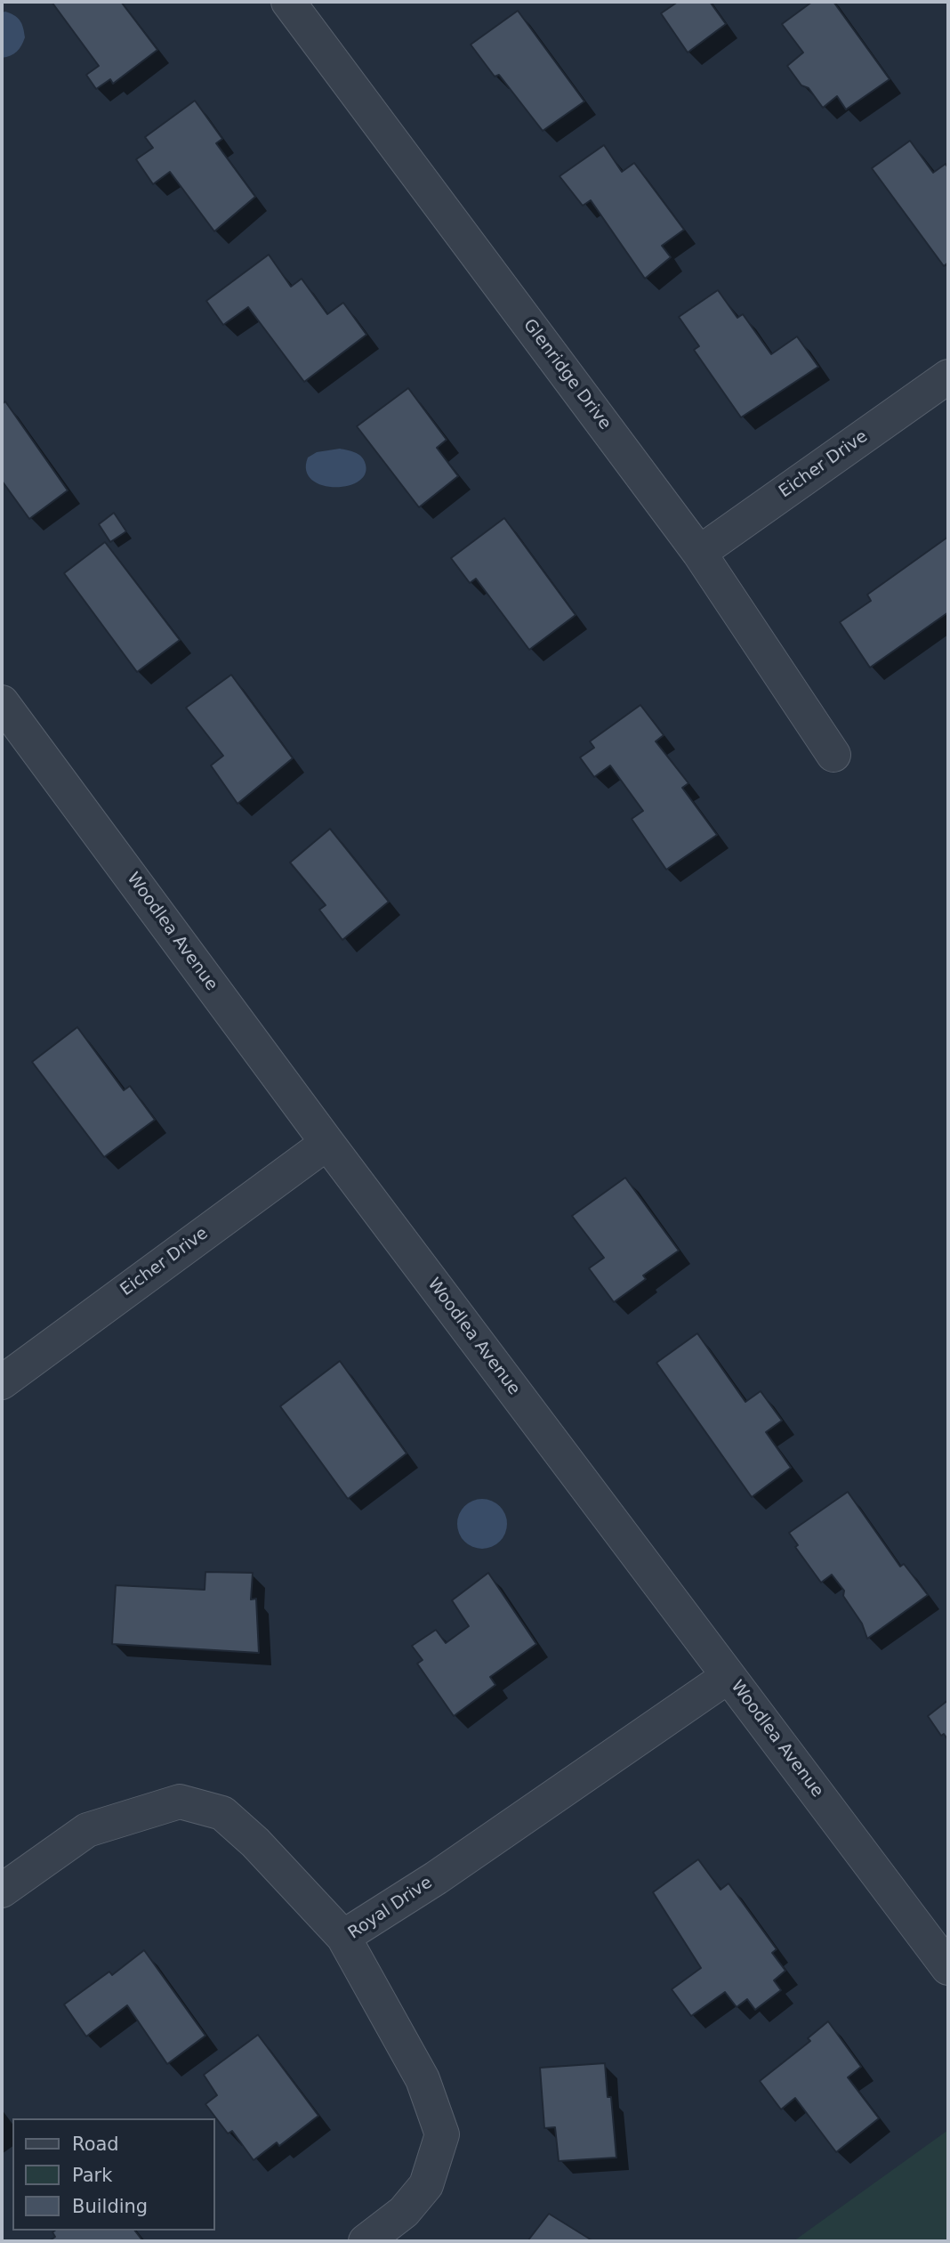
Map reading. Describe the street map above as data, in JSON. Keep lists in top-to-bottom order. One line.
{"streets":{"street":["Glenridge Drive","Eicher Drive","Woodlea Avenue","Royal Drive"]},"crossings":[["Glenridge Drive","Eicher Drive"],["Eicher Drive","Woodlea Avenue"],["Woodlea Avenue","Royal Drive"]],"legend":["Road","Park","Building"]}
